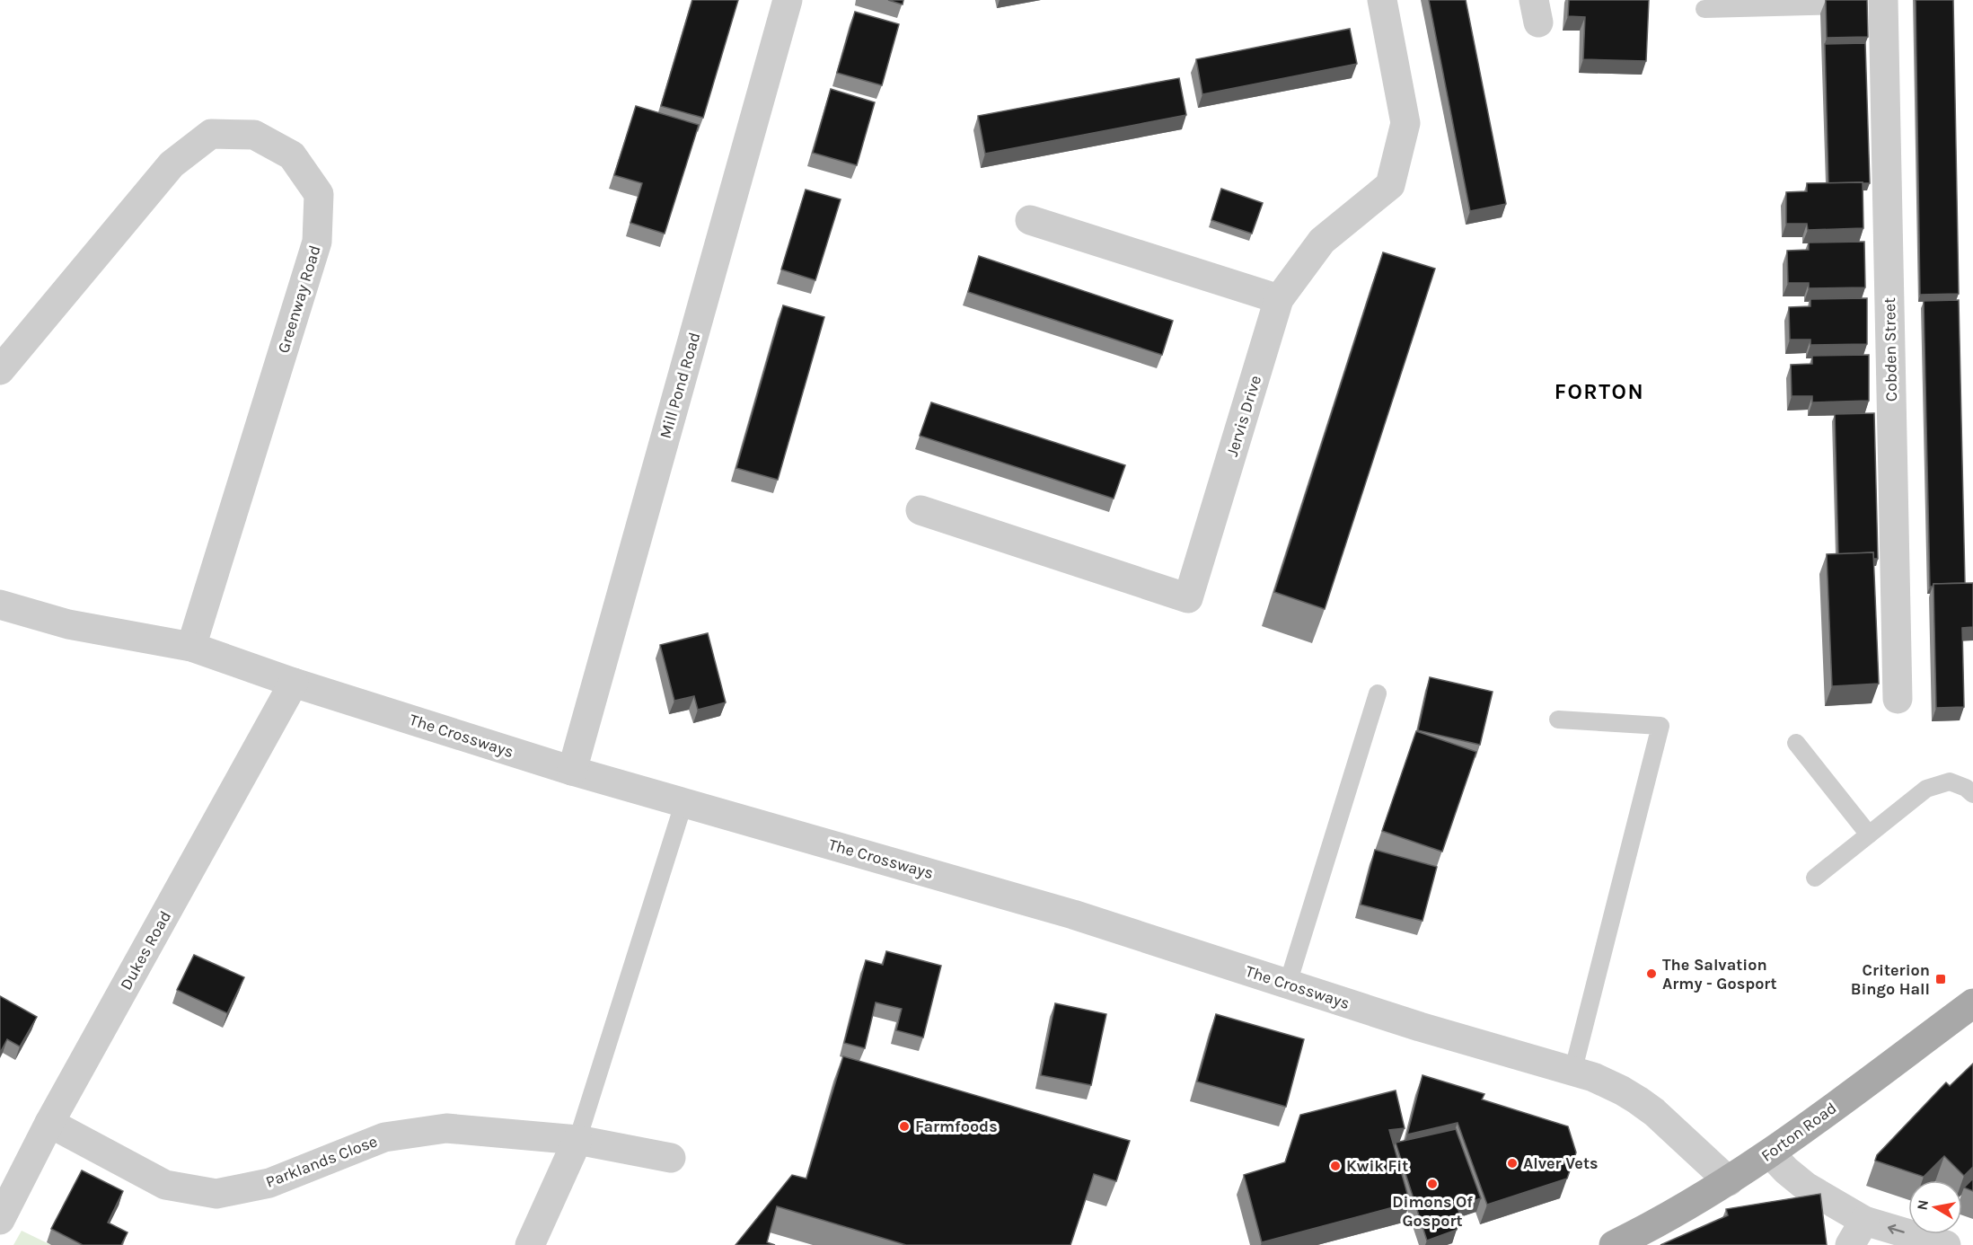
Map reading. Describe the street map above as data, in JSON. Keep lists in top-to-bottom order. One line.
{"streets":{"main road":["Forton Road"],"street":["Greenway Road","Cobden Street","Mill Pond Road","Jervis Drive","The Crossways","Dukes Road","Parklands Close"]},"crossings":[["Greenway Road","The Crossways"],["Mill Pond Road","The Crossways"],["The Crossways","Dukes Road"],["The Crossways","Forton Road"],["Dukes Road","Parklands Close"]],"districts":["FORTON"],"places":{"other":["The Salvation Army - Gosport","Farmfoods","Alver Vets","Kwik Fit","Dimons Of Gosport"],"transit":["Criterion Bingo Hall"]},"north":"left"}
